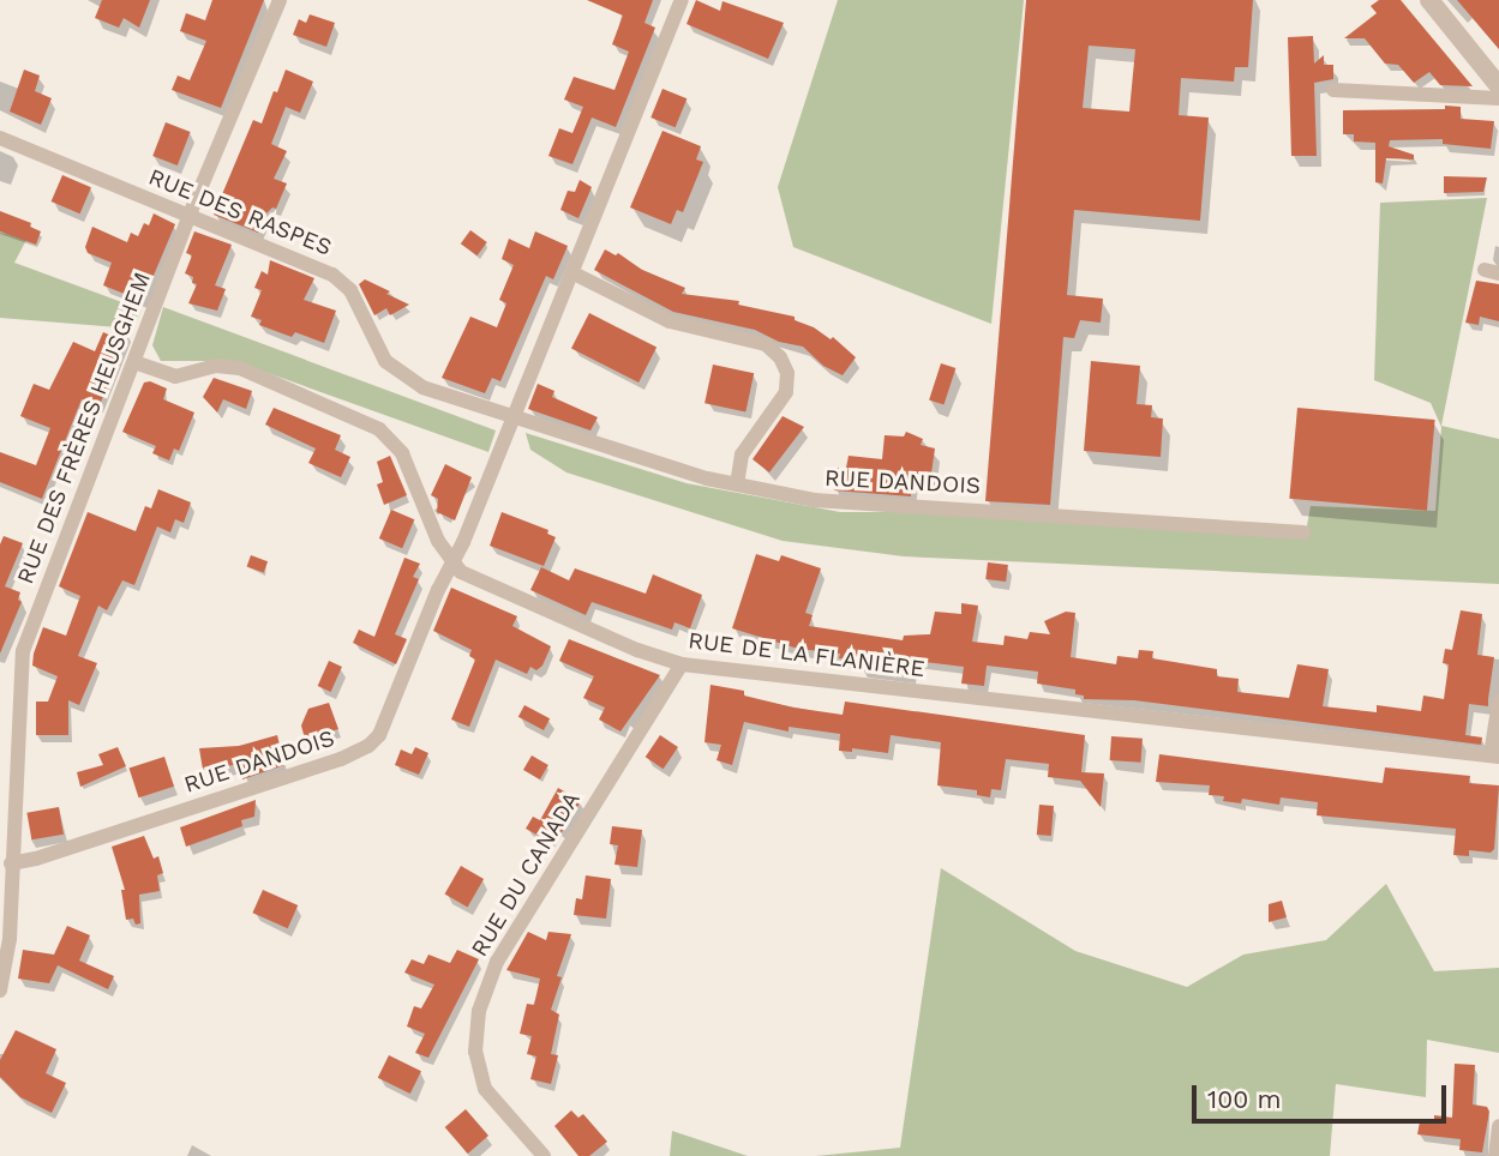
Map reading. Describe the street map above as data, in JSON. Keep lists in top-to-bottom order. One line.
{"streets":{"street":["RUE DES RASPES","RUE DES FRÈRES HEUSGHEM","RUE DANDOIS","RUE DE LA FLANIÈRE","RUE DU CANADA"]},"crossings":[["RUE DES RASPES","RUE DES FRÈRES HEUSGHEM"],["RUE DES RASPES","RUE DANDOIS"],["RUE DES FRÈRES HEUSGHEM","RUE DANDOIS"],["RUE DANDOIS","RUE DE LA FLANIÈRE"],["RUE DE LA FLANIÈRE","RUE DU CANADA"]],"scale_bar":"100 m"}
